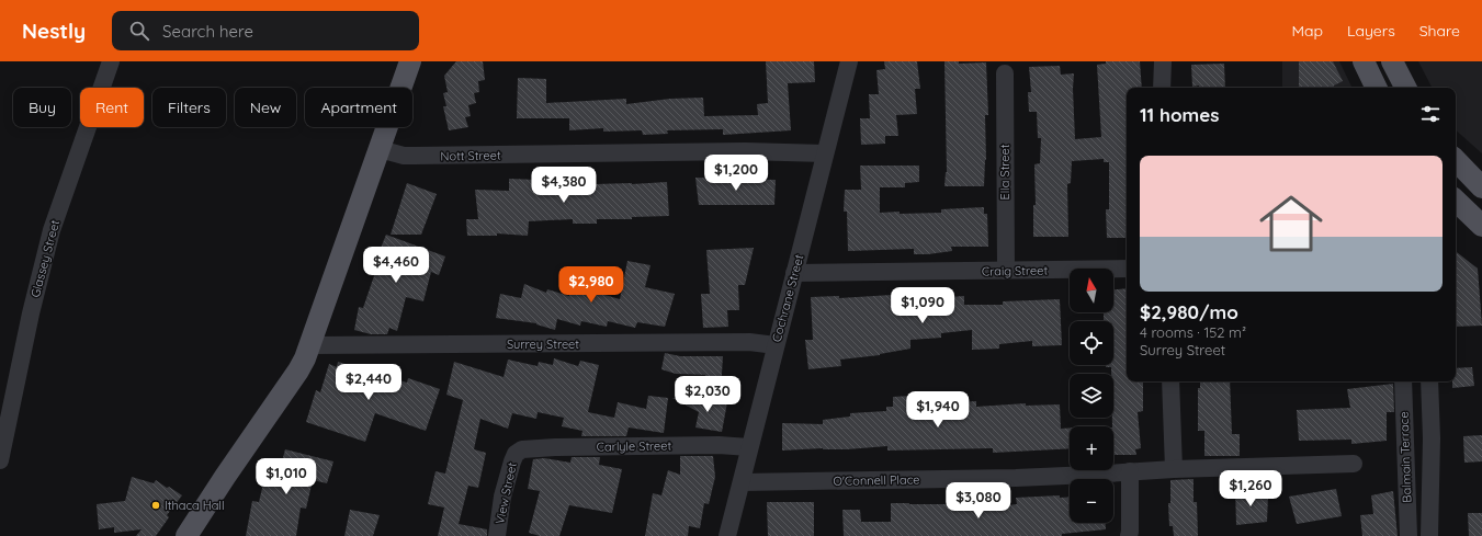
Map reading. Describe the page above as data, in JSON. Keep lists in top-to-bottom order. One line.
{"streets":{"street":["Nott Street","Ella Street","Glassey Street","Craig Street","Cochrane Street","Surrey Street","Carlyle Street","Balmain Terrace","O'Connell Place","View Street"]},"crossings":[["Nott Street","Cochrane Street"],["Ella Street","Craig Street"],["Craig Street","Cochrane Street"],["Cochrane Street","Surrey Street"],["Cochrane Street","Carlyle Street"],["Cochrane Street","O'Connell Place"],["Carlyle Street","View Street"]],"places":["Ithaca Hall"],"north":"top","page":{"header":"Nestly","search":"Search here","nav":["Map","Layers","Share"],"chip":["Buy","Rent","Filters","New","Apartment"],"heading":"11 homes","list":[{"name":"$2,980/mo","note":"4 rooms · 152 m² · Surrey Street"}],"price":["$1,200","$4,380","$4,460","$2,980","$1,090","$2,440","$2,030","$1,940","$1,010","$1,260","$3,080"],"map_buttons":["+","−"]}}
